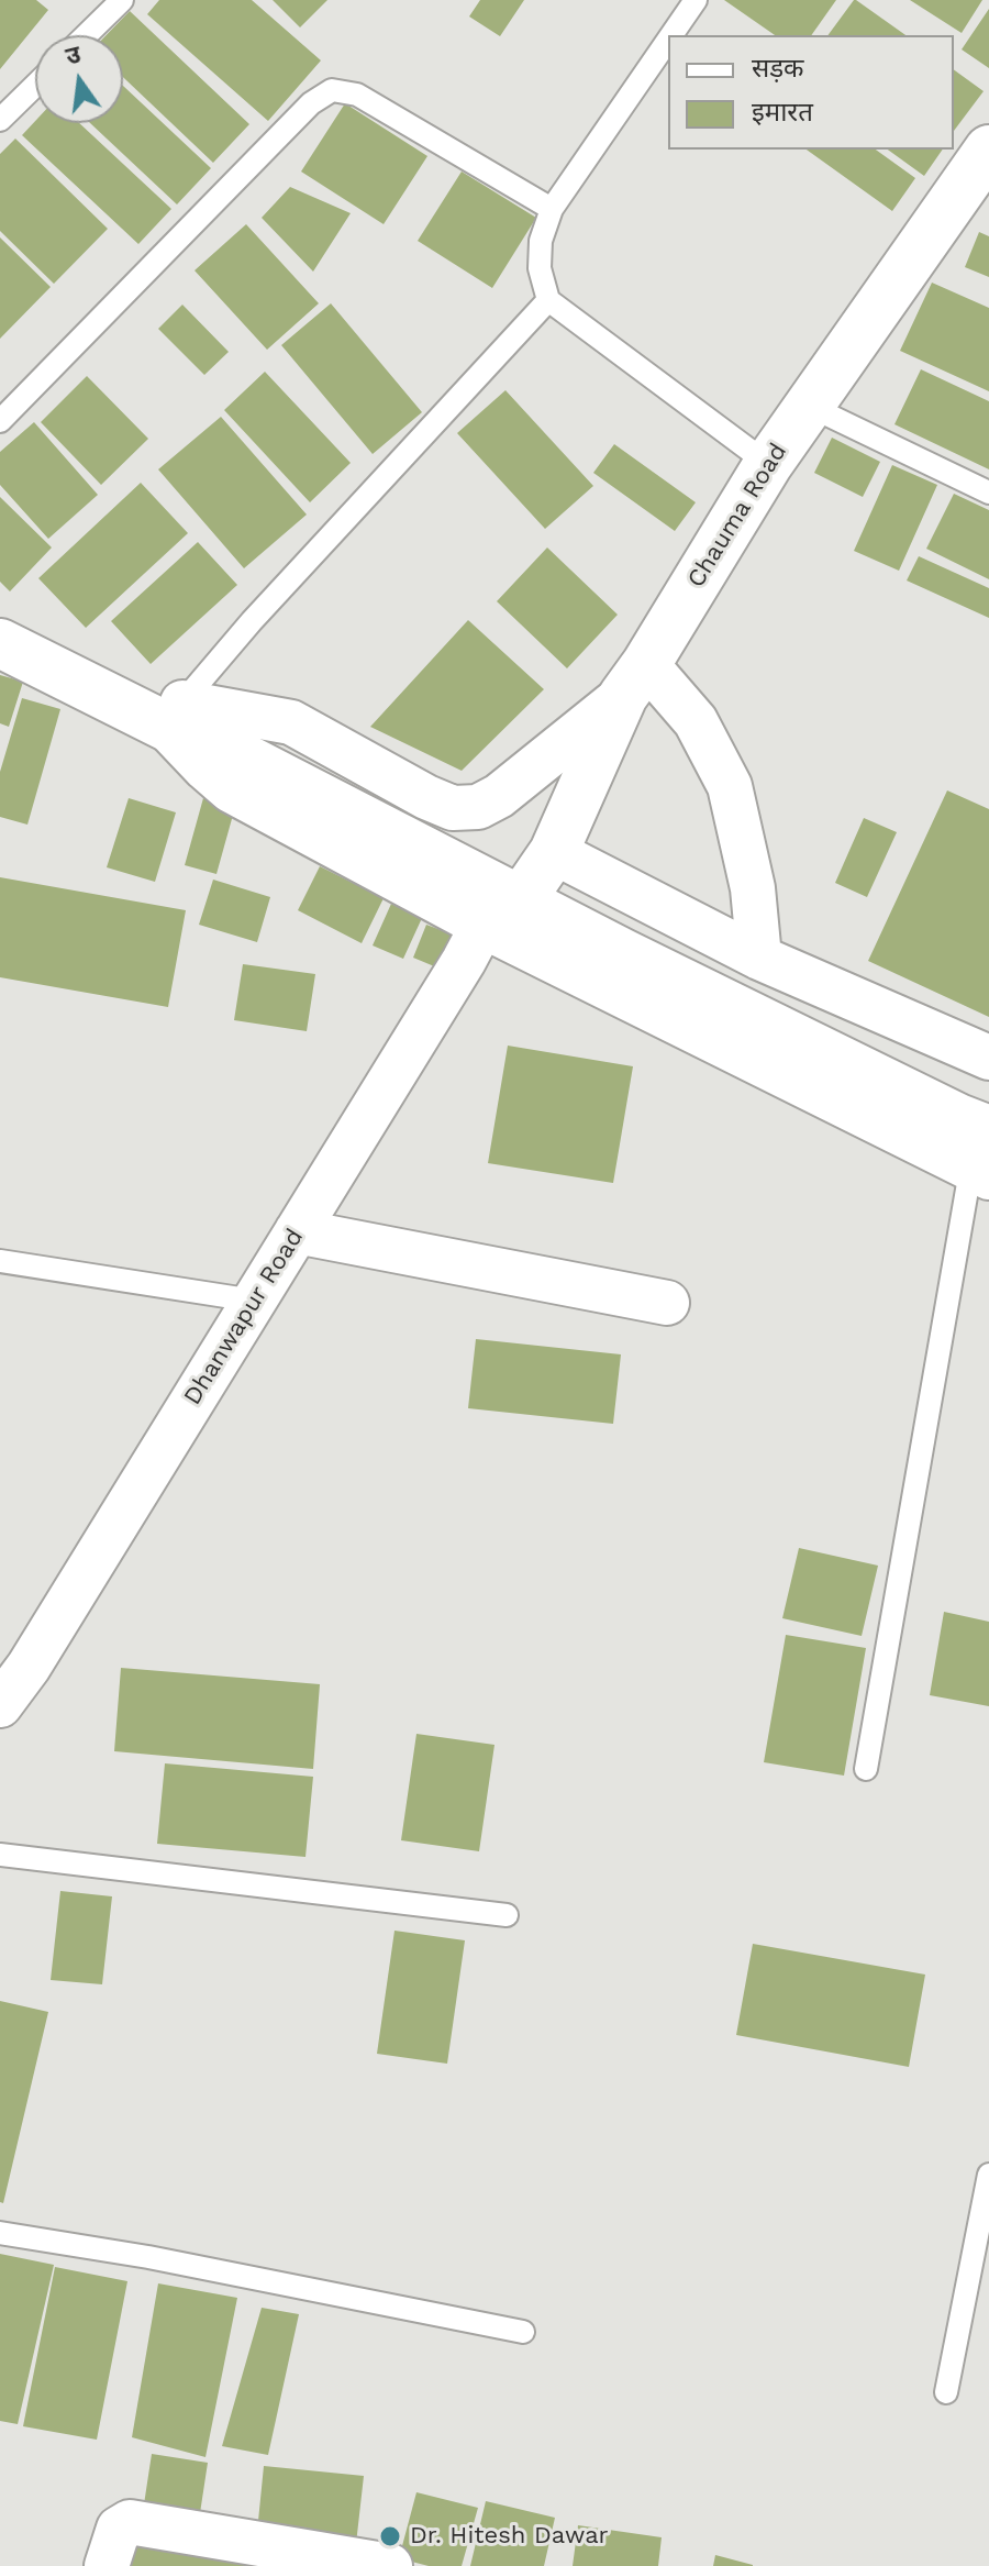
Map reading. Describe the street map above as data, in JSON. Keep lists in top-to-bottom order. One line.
{"streets":{"street":["Chauma Road","Dhanwapur Road"]},"crossings":[["Chauma Road","Dhanwapur Road"]],"places":["Dr. Hitesh Dawar"],"legend":["सड़क","इमारत"],"north":"top"}
